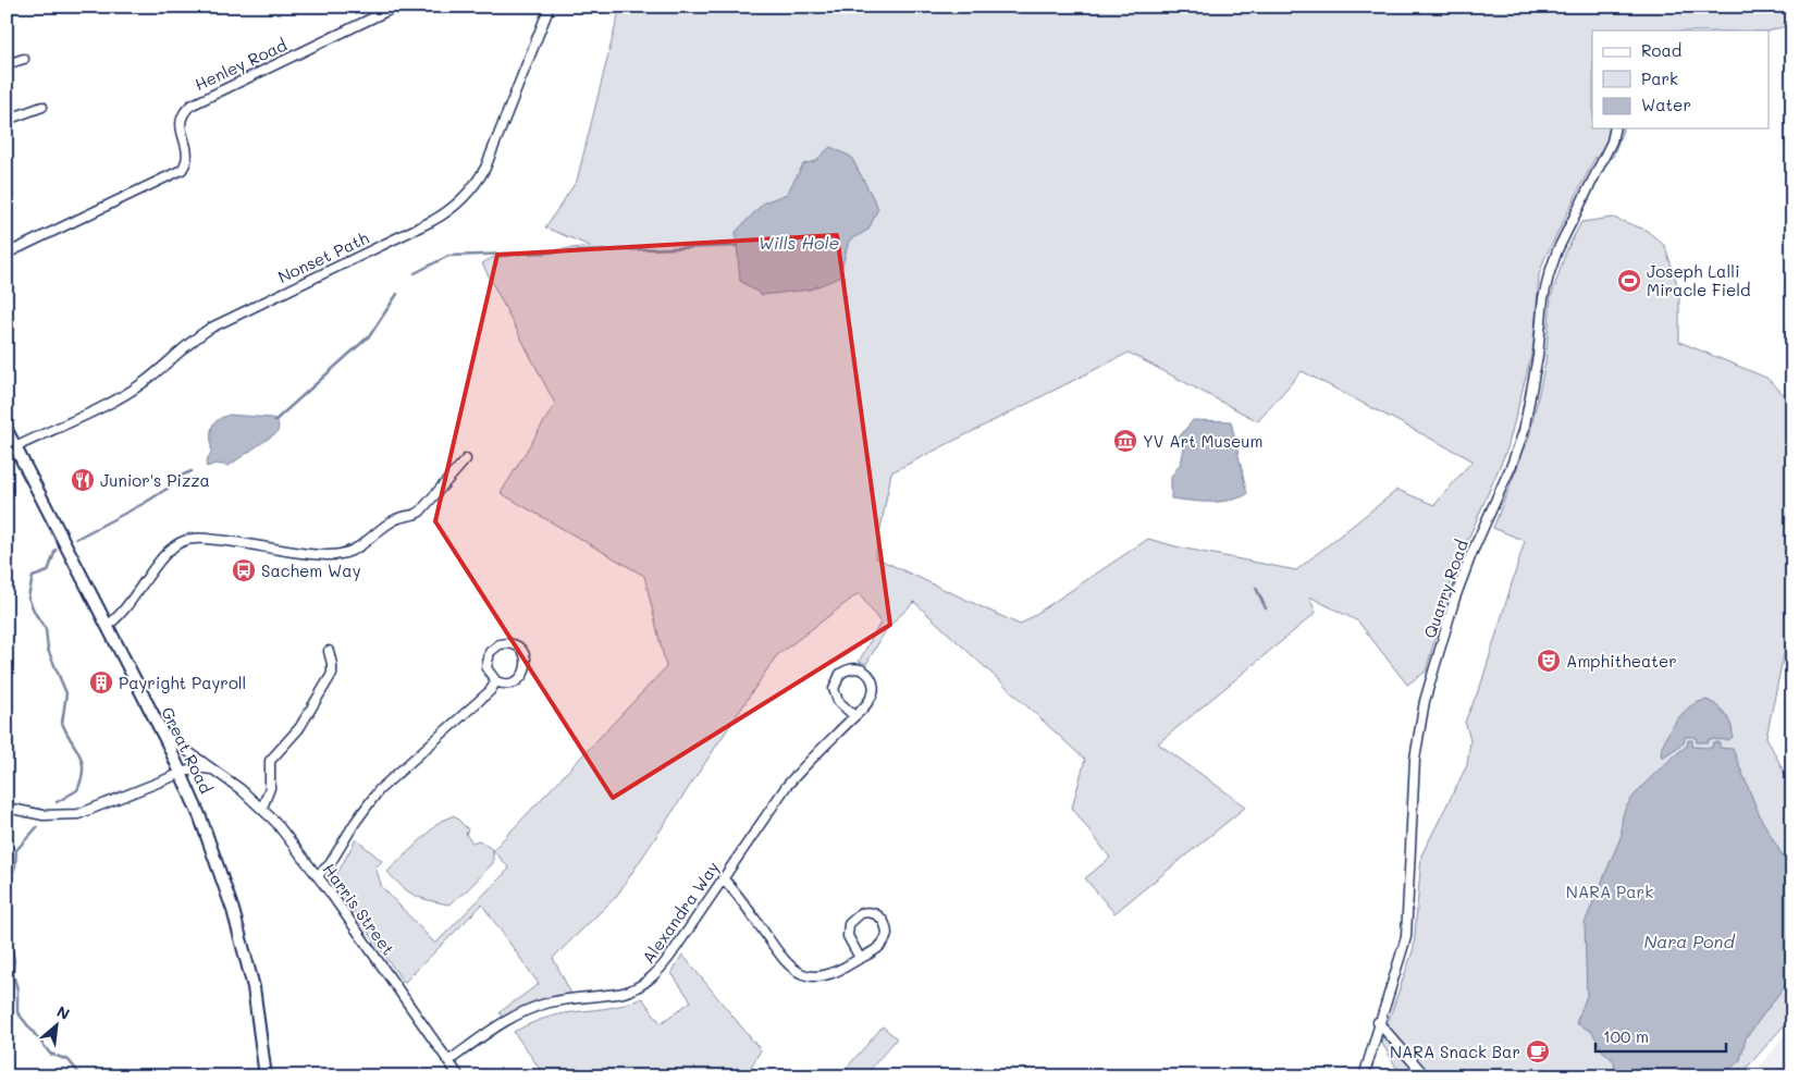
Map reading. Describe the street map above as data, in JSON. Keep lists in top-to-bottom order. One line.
{"streets":{"main road":["Great Road"],"street":["Henley Road","Nonset Path","Quarry Road","Harris Street","Alexandra Way"]},"crossings":[["Nonset Path","Great Road"],["Great Road","Harris Street"],["Harris Street","Alexandra Way"]],"water":["Wills Hole","Nara Pond"],"parks":["NARA Park"],"places":{"sports":["Joseph Lalli Miracle Field"],"museum":["YV Art Museum"],"restaurant":["Junior's Pizza"],"bus stop":["Sachem Way"],"theatre":["Amphitheater"],"building":["Payright Payroll"],"cafe":["NARA Snack Bar"]},"legend":["Road","Park","Water"],"scale_bar":"100 m","north":"top right"}
